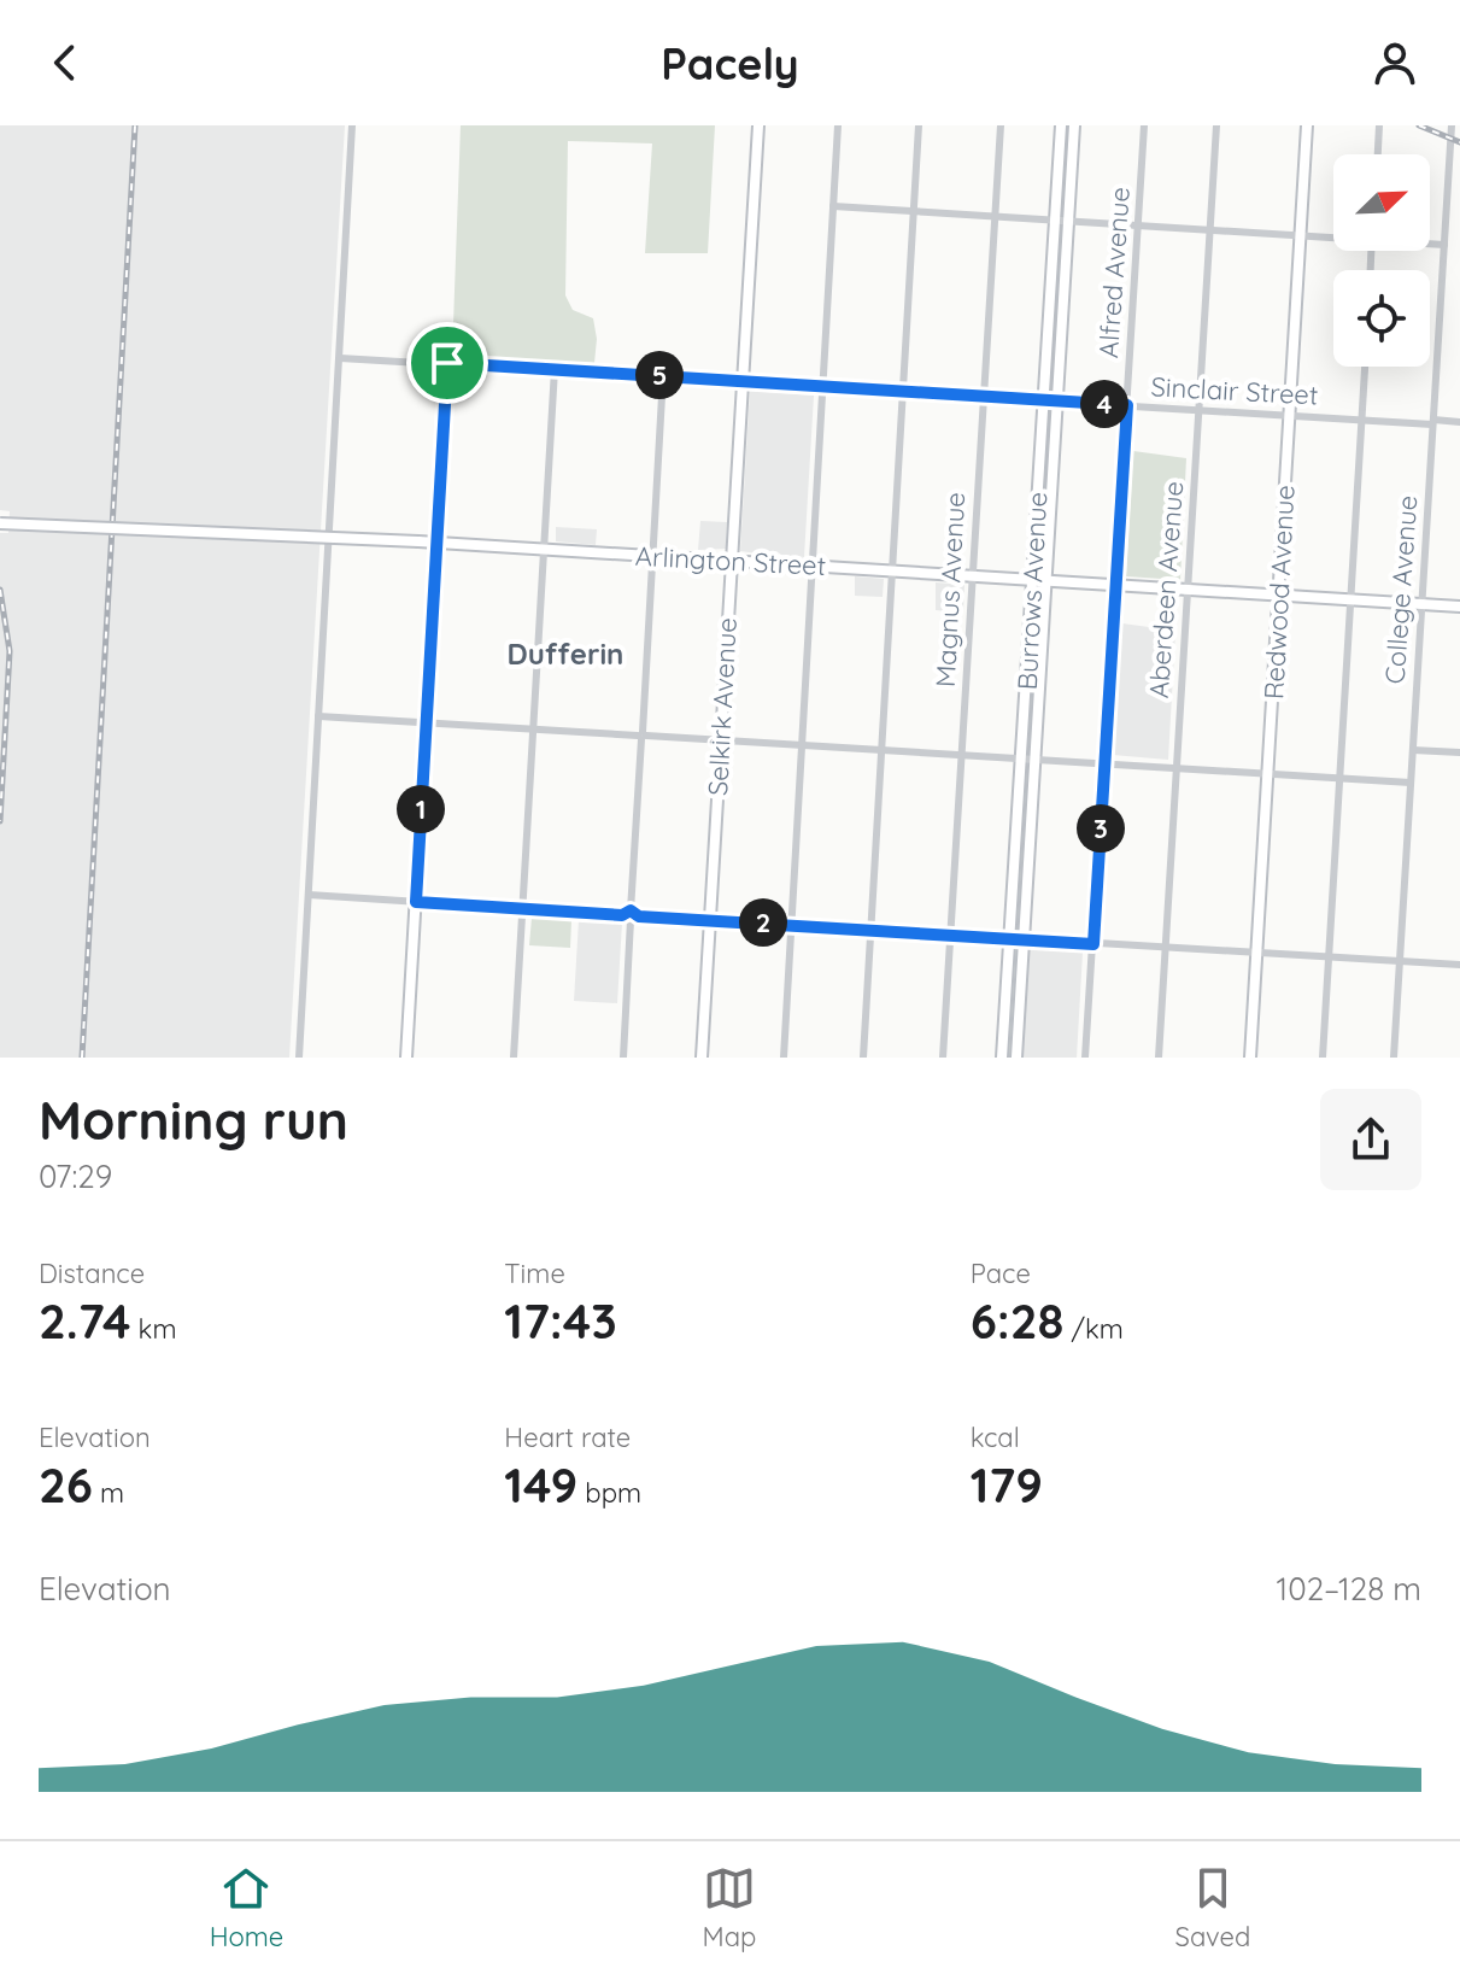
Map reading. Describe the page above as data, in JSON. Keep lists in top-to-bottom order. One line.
{"streets":{"street":["Alfred Avenue","Sinclair Street","Arlington Street","Magnus Avenue","Aberdeen Avenue","College Avenue","Burrows Avenue","Redwood Avenue","Selkirk Avenue"]},"crossings":[["Alfred Avenue","Sinclair Street"],["Alfred Avenue","Arlington Street"],["Sinclair Street","Magnus Avenue"],["Sinclair Street","Aberdeen Avenue"],["Sinclair Street","College Avenue"],["Sinclair Street","Burrows Avenue"],["Sinclair Street","Redwood Avenue"],["Sinclair Street","Selkirk Avenue"],["Arlington Street","Magnus Avenue"],["Arlington Street","Aberdeen Avenue"],["Arlington Street","College Avenue"],["Arlington Street","Burrows Avenue"],["Arlington Street","Redwood Avenue"],["Arlington Street","Selkirk Avenue"]],"districts":["Dufferin"],"north":"top right","page":{"header":"Pacely","pins":["5","4","1","3","2"],"heading":["Morning run","07:29"],"stats":[["Distance","2.74 km"],["Time","17:43"],["Pace","6:28 /km"],["Elevation","26 m"],["Heart rate","149 bpm"],["kcal","179"]],"chart":["Elevation","102–128 m"],"tabs":["Home","Map","Saved"]}}
